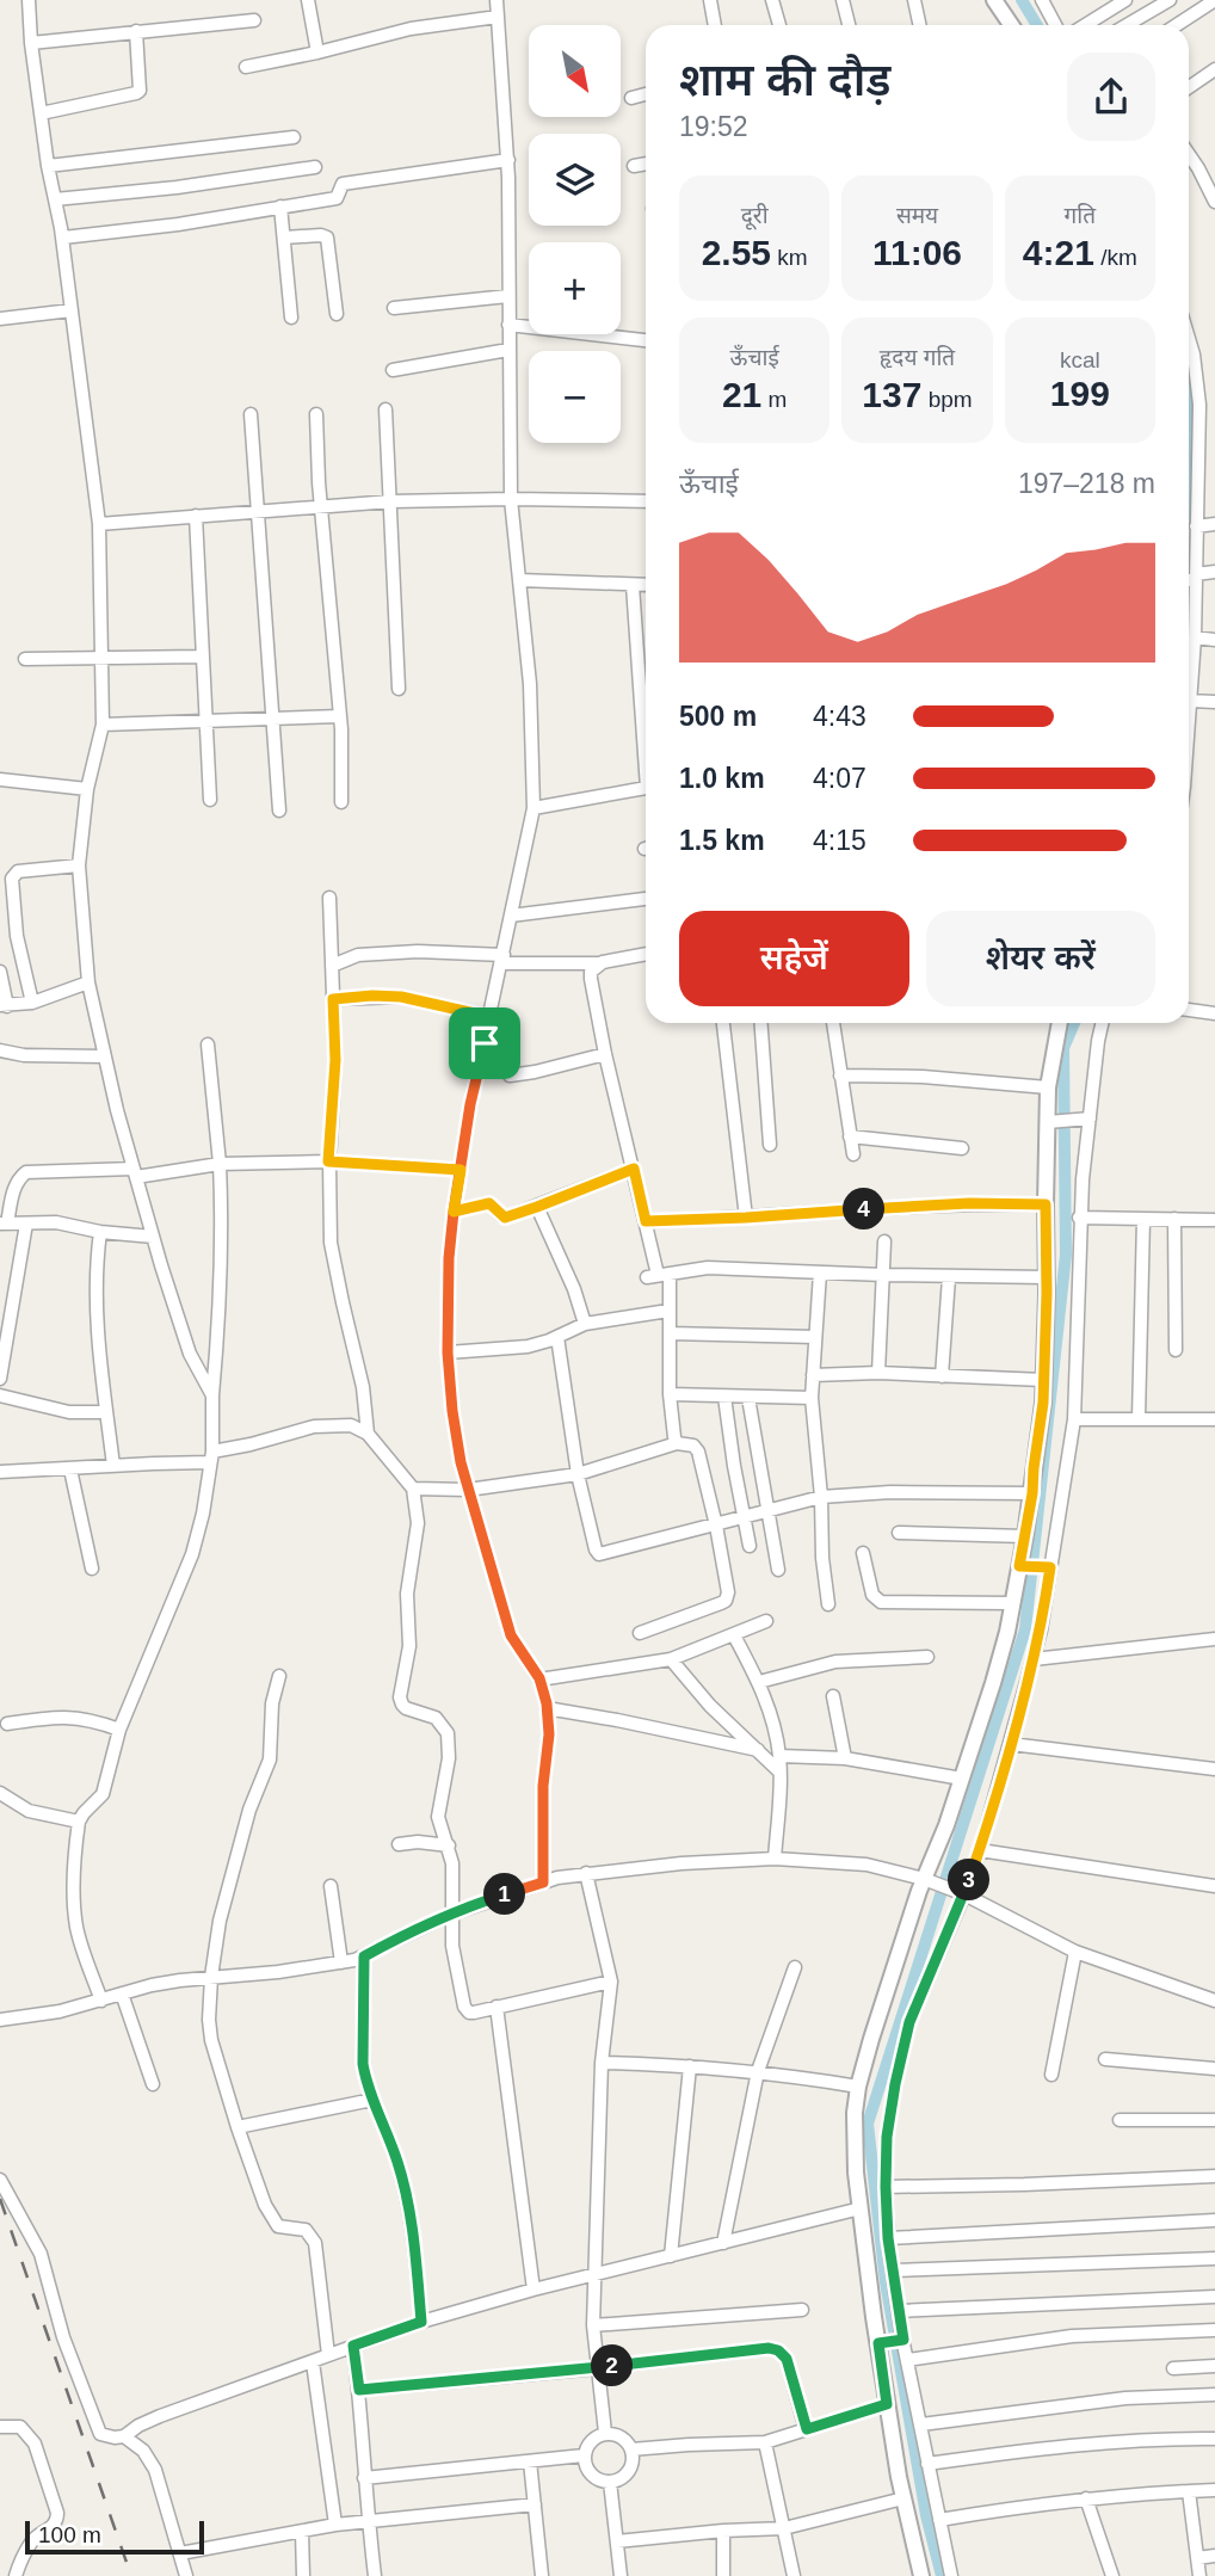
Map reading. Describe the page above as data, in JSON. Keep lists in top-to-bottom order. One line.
{"scale_bar":"100 m","north":"bottom right","page":{"map_buttons":["+","−"],"heading":["शाम की दौड़","19:52"],"stats":[["दूरी","2.55 km"],["समय","11:06"],["गति","4:21 /km"],["ऊँचाई","21 m"],["हृदय गति","137 bpm"],["kcal","199"]],"chart":["ऊँचाई","197–218 m"],"list":[{"name":"500 m","note":"4:43"},{"name":"1.0 km","note":"4:07"},{"name":"1.5 km","note":"4:15"}],"buttons":["सहेजें","शेयर करें"],"pins":["4","3","1","2"],"scale":"100 m"}}
